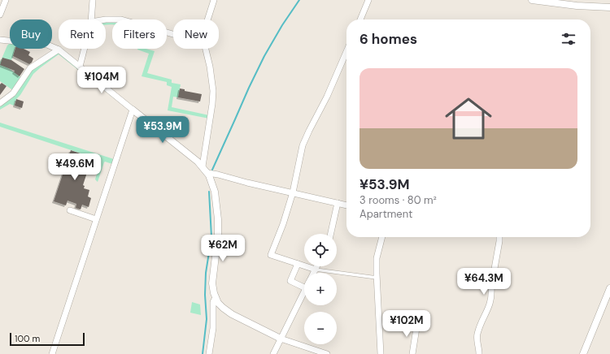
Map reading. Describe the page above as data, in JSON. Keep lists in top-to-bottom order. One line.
{"scale_bar":"100 m","page":{"chip":["Buy","Rent","Filters","New"],"heading":"6 homes","list":[{"name":"¥53.9M","note":"3 rooms · 80 m² · Apartment"}],"price":["¥104M","¥53.9M","¥49.6M","¥62M","¥64.3M","¥102M"],"map_buttons":["+","−"],"scale":"100 m"}}
